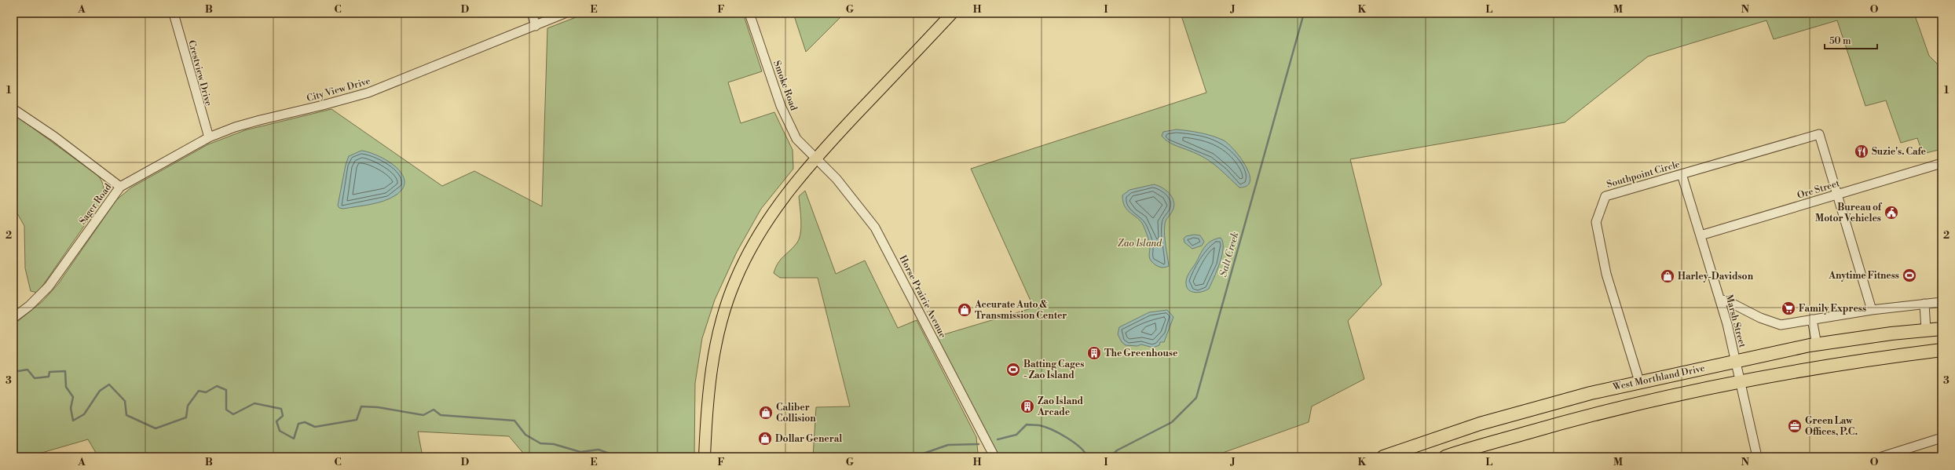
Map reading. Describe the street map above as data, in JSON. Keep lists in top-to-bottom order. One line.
{"streets":{"highway":["West Morthland Drive"],"street":["Crestview Drive","Smoke Road","City View Drive","Southpoint Circle","Ore Street","Sager Road","Horse Prairie Avenue","Marsh Street"]},"crossings":[["Crestview Drive","City View Drive"],["Smoke Road","Horse Prairie Avenue"],["City View Drive","Sager Road"],["Southpoint Circle","Ore Street"],["Southpoint Circle","Marsh Street"],["Southpoint Circle","West Morthland Drive"],["Ore Street","Marsh Street"],["Marsh Street","West Morthland Drive"]],"water":["Salt Creek"],"parks":["Zao Island"],"places":{"restaurant":["Suzie's. Cafe"],"public building":["Bureau of Motor Vehicles"],"sports":["Anytime Fitness","Batting Cages - Zao Island"],"shop":["Harley-Davidson","Accurate Auto & Transmission Center","Caliber Collision","Dollar General"],"supermarket":["Family Express"],"building":["The Greenhouse","Zao Island Arcade"],"office":["Green Law Offices, P.C."]},"scale_bar":"50 m","grid":{"columns":["A","B","C","D","E","F","G","H","I","J","K","L","M","N","O"],"rows":["1","2","3"]}}
